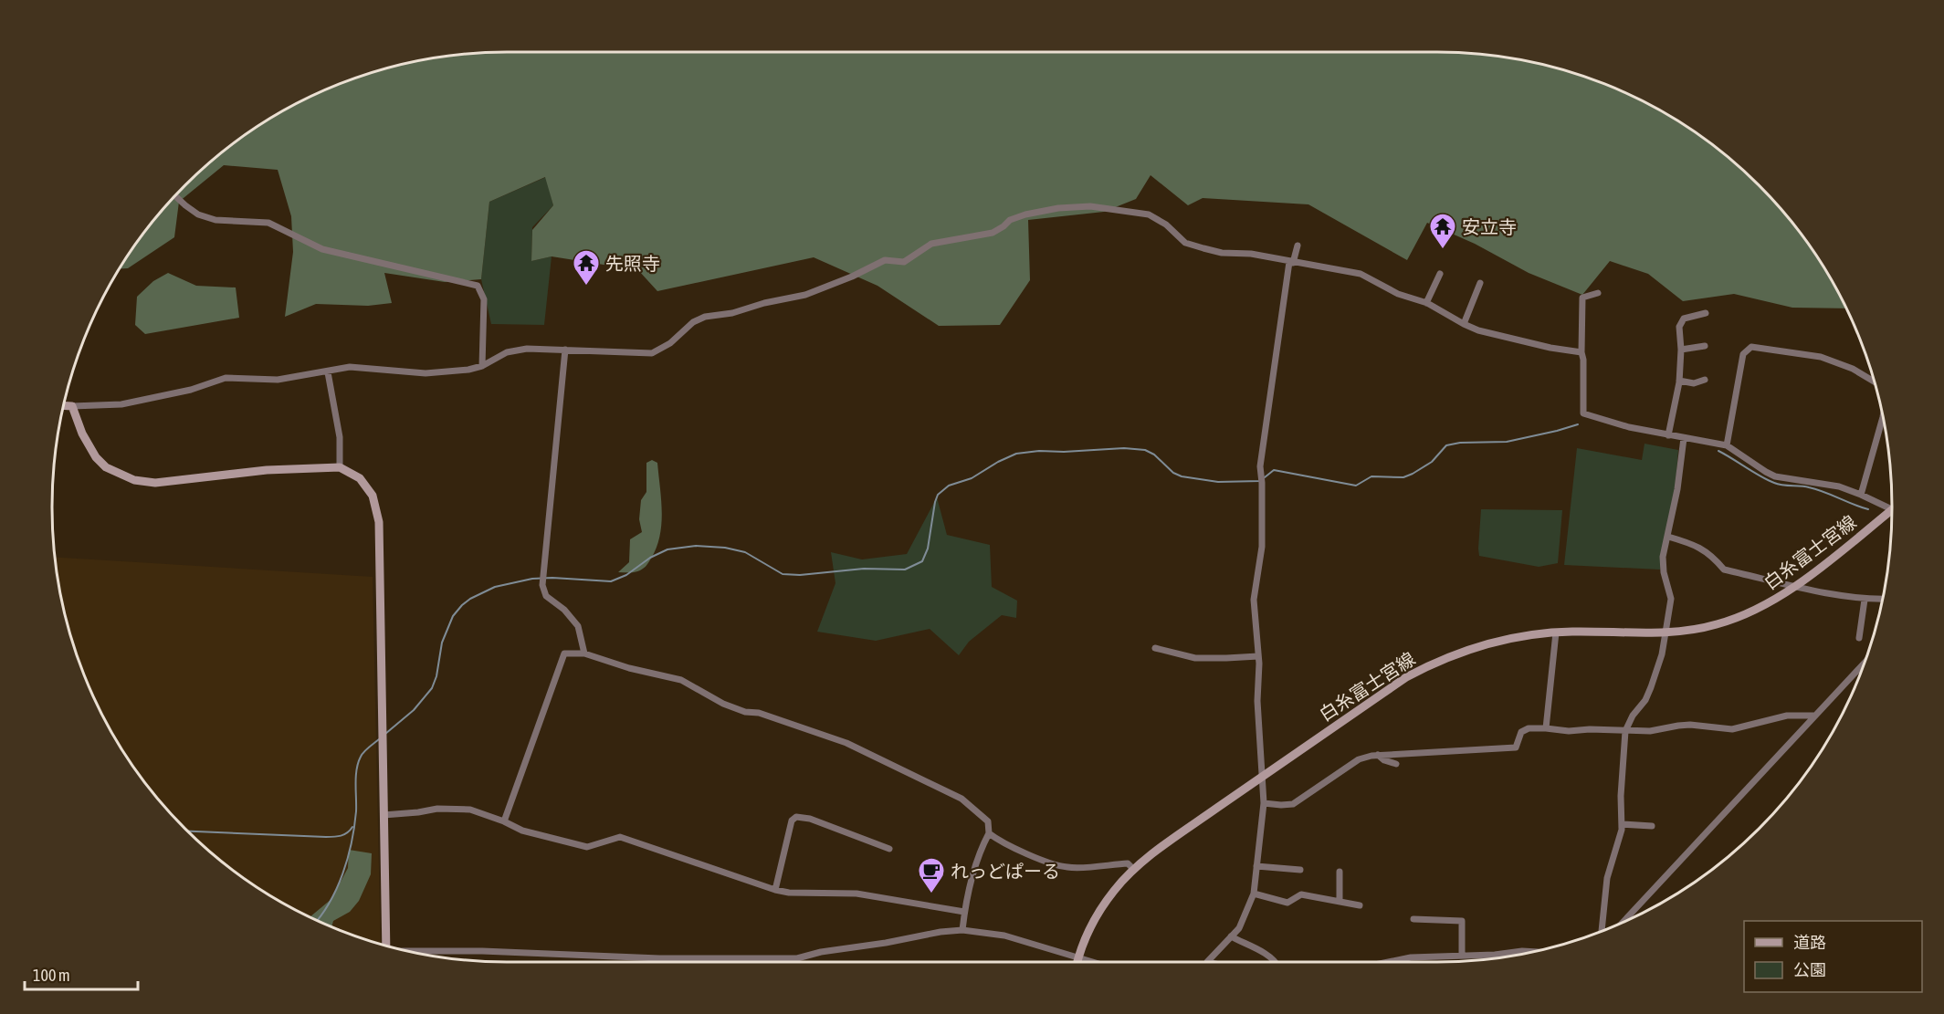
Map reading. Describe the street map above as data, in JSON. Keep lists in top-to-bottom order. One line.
{"streets":{"main road":["白糸富士宮線"]},"places":{"temple":["安立寺","先照寺"],"cafe":["れっどぱーる"]},"legend":["道路","公園"],"scale_bar":"100 m"}
